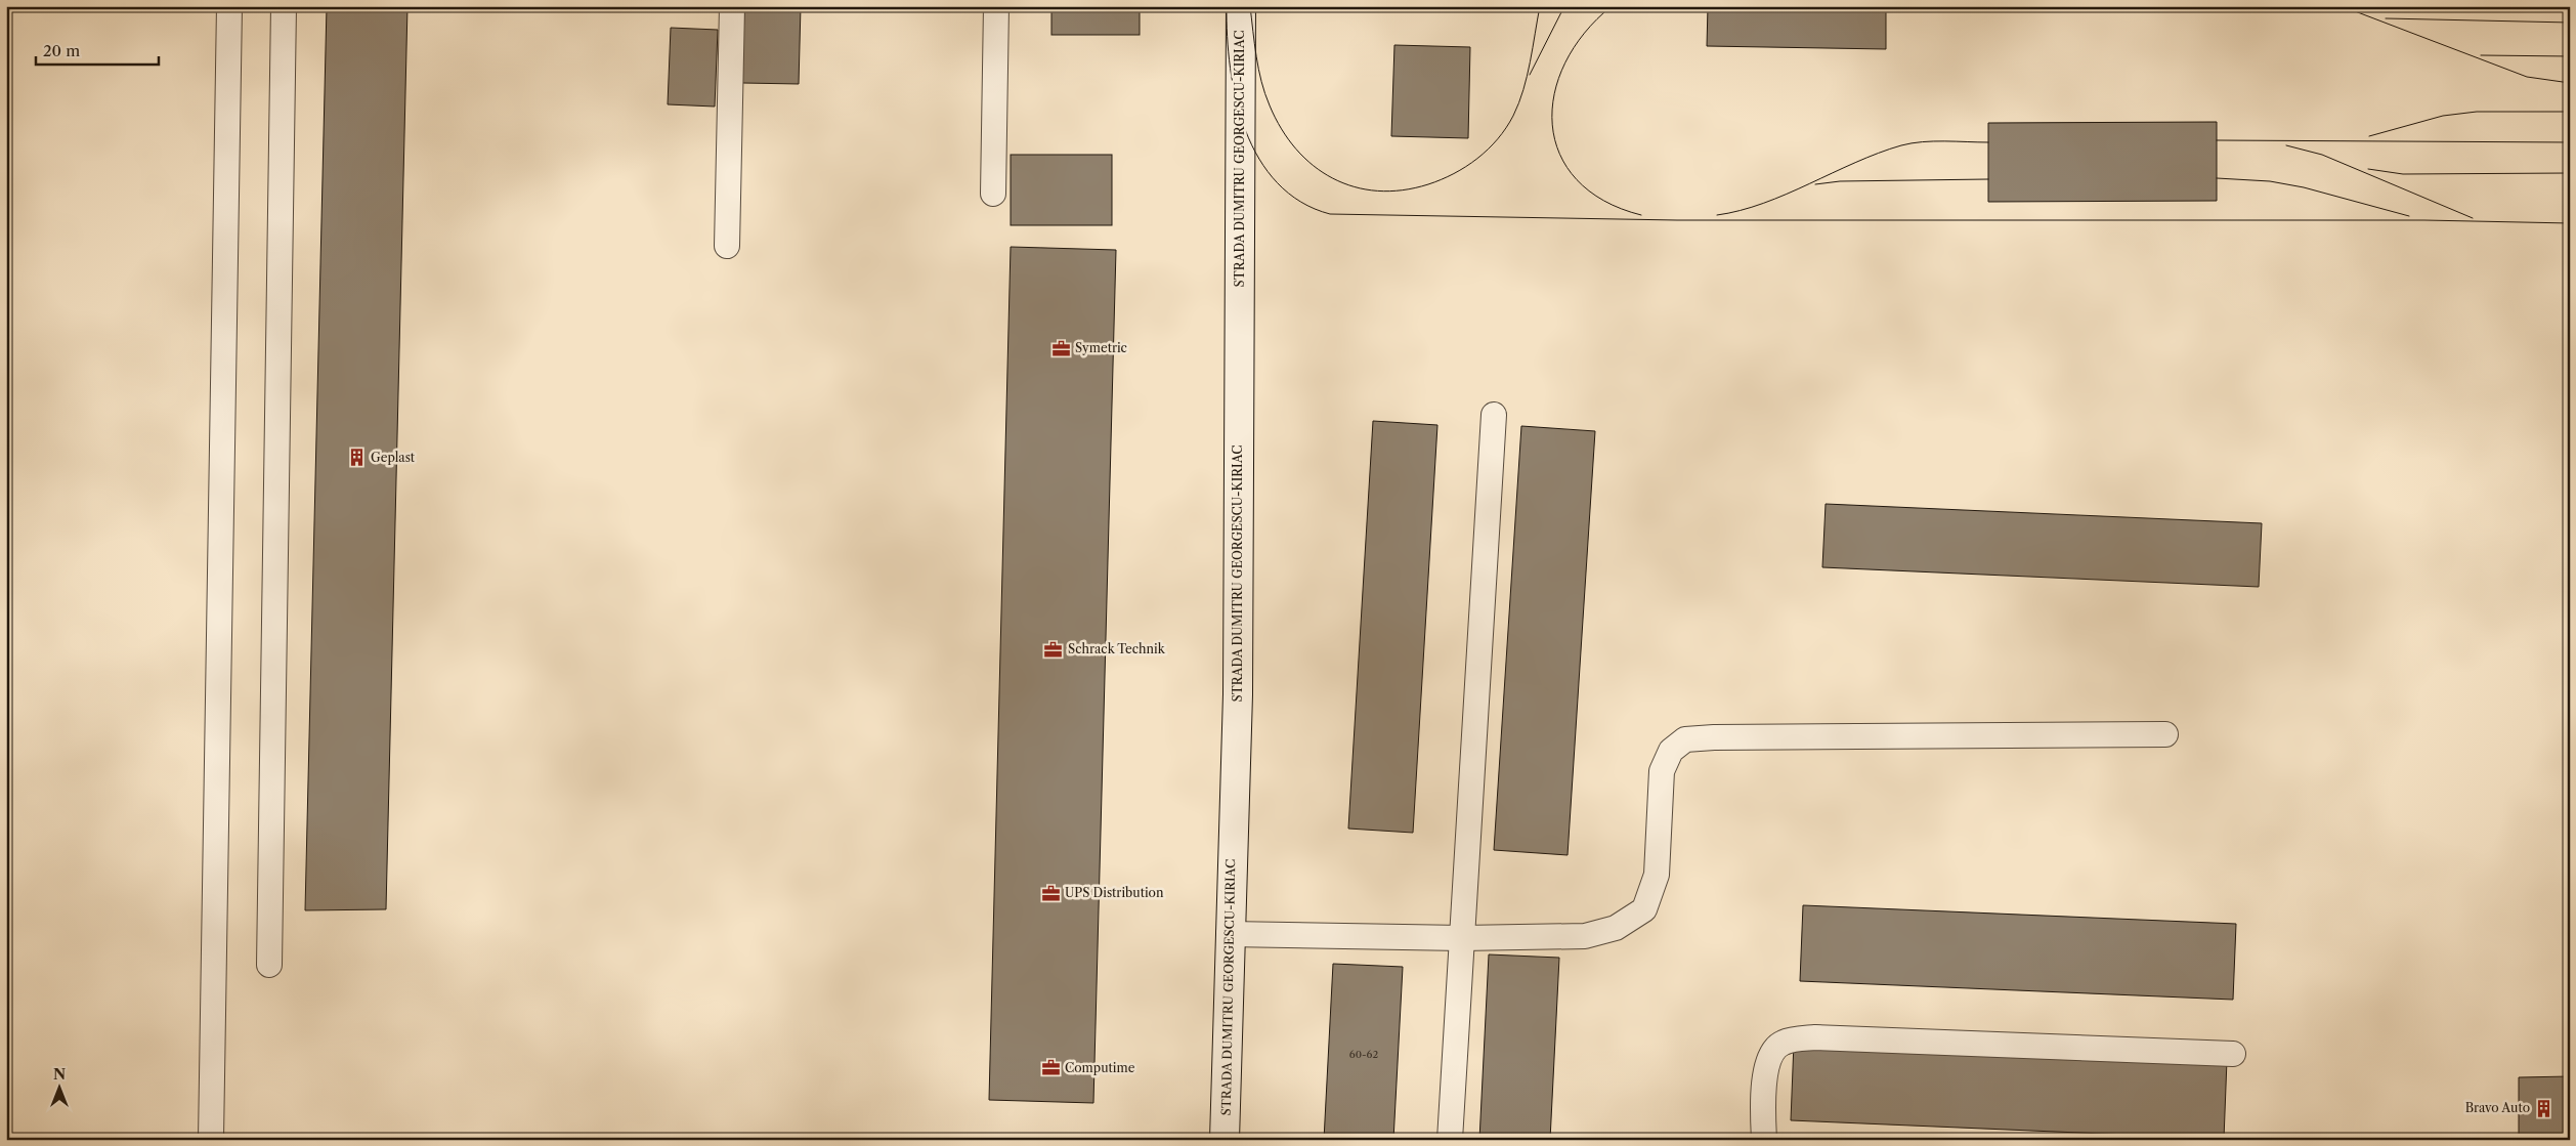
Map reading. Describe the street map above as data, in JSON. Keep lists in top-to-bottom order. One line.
{"streets":{"main road":["STRADA DUMITRU GEORGESCU-KIRIAC"]},"places":{"office":["Symetric","Schrack Technik","UPS Distribution","Computime"],"building":["Geplast","Bravo Auto"]},"house_numbers":["60-62"],"scale_bar":"20 m","north":"top"}
